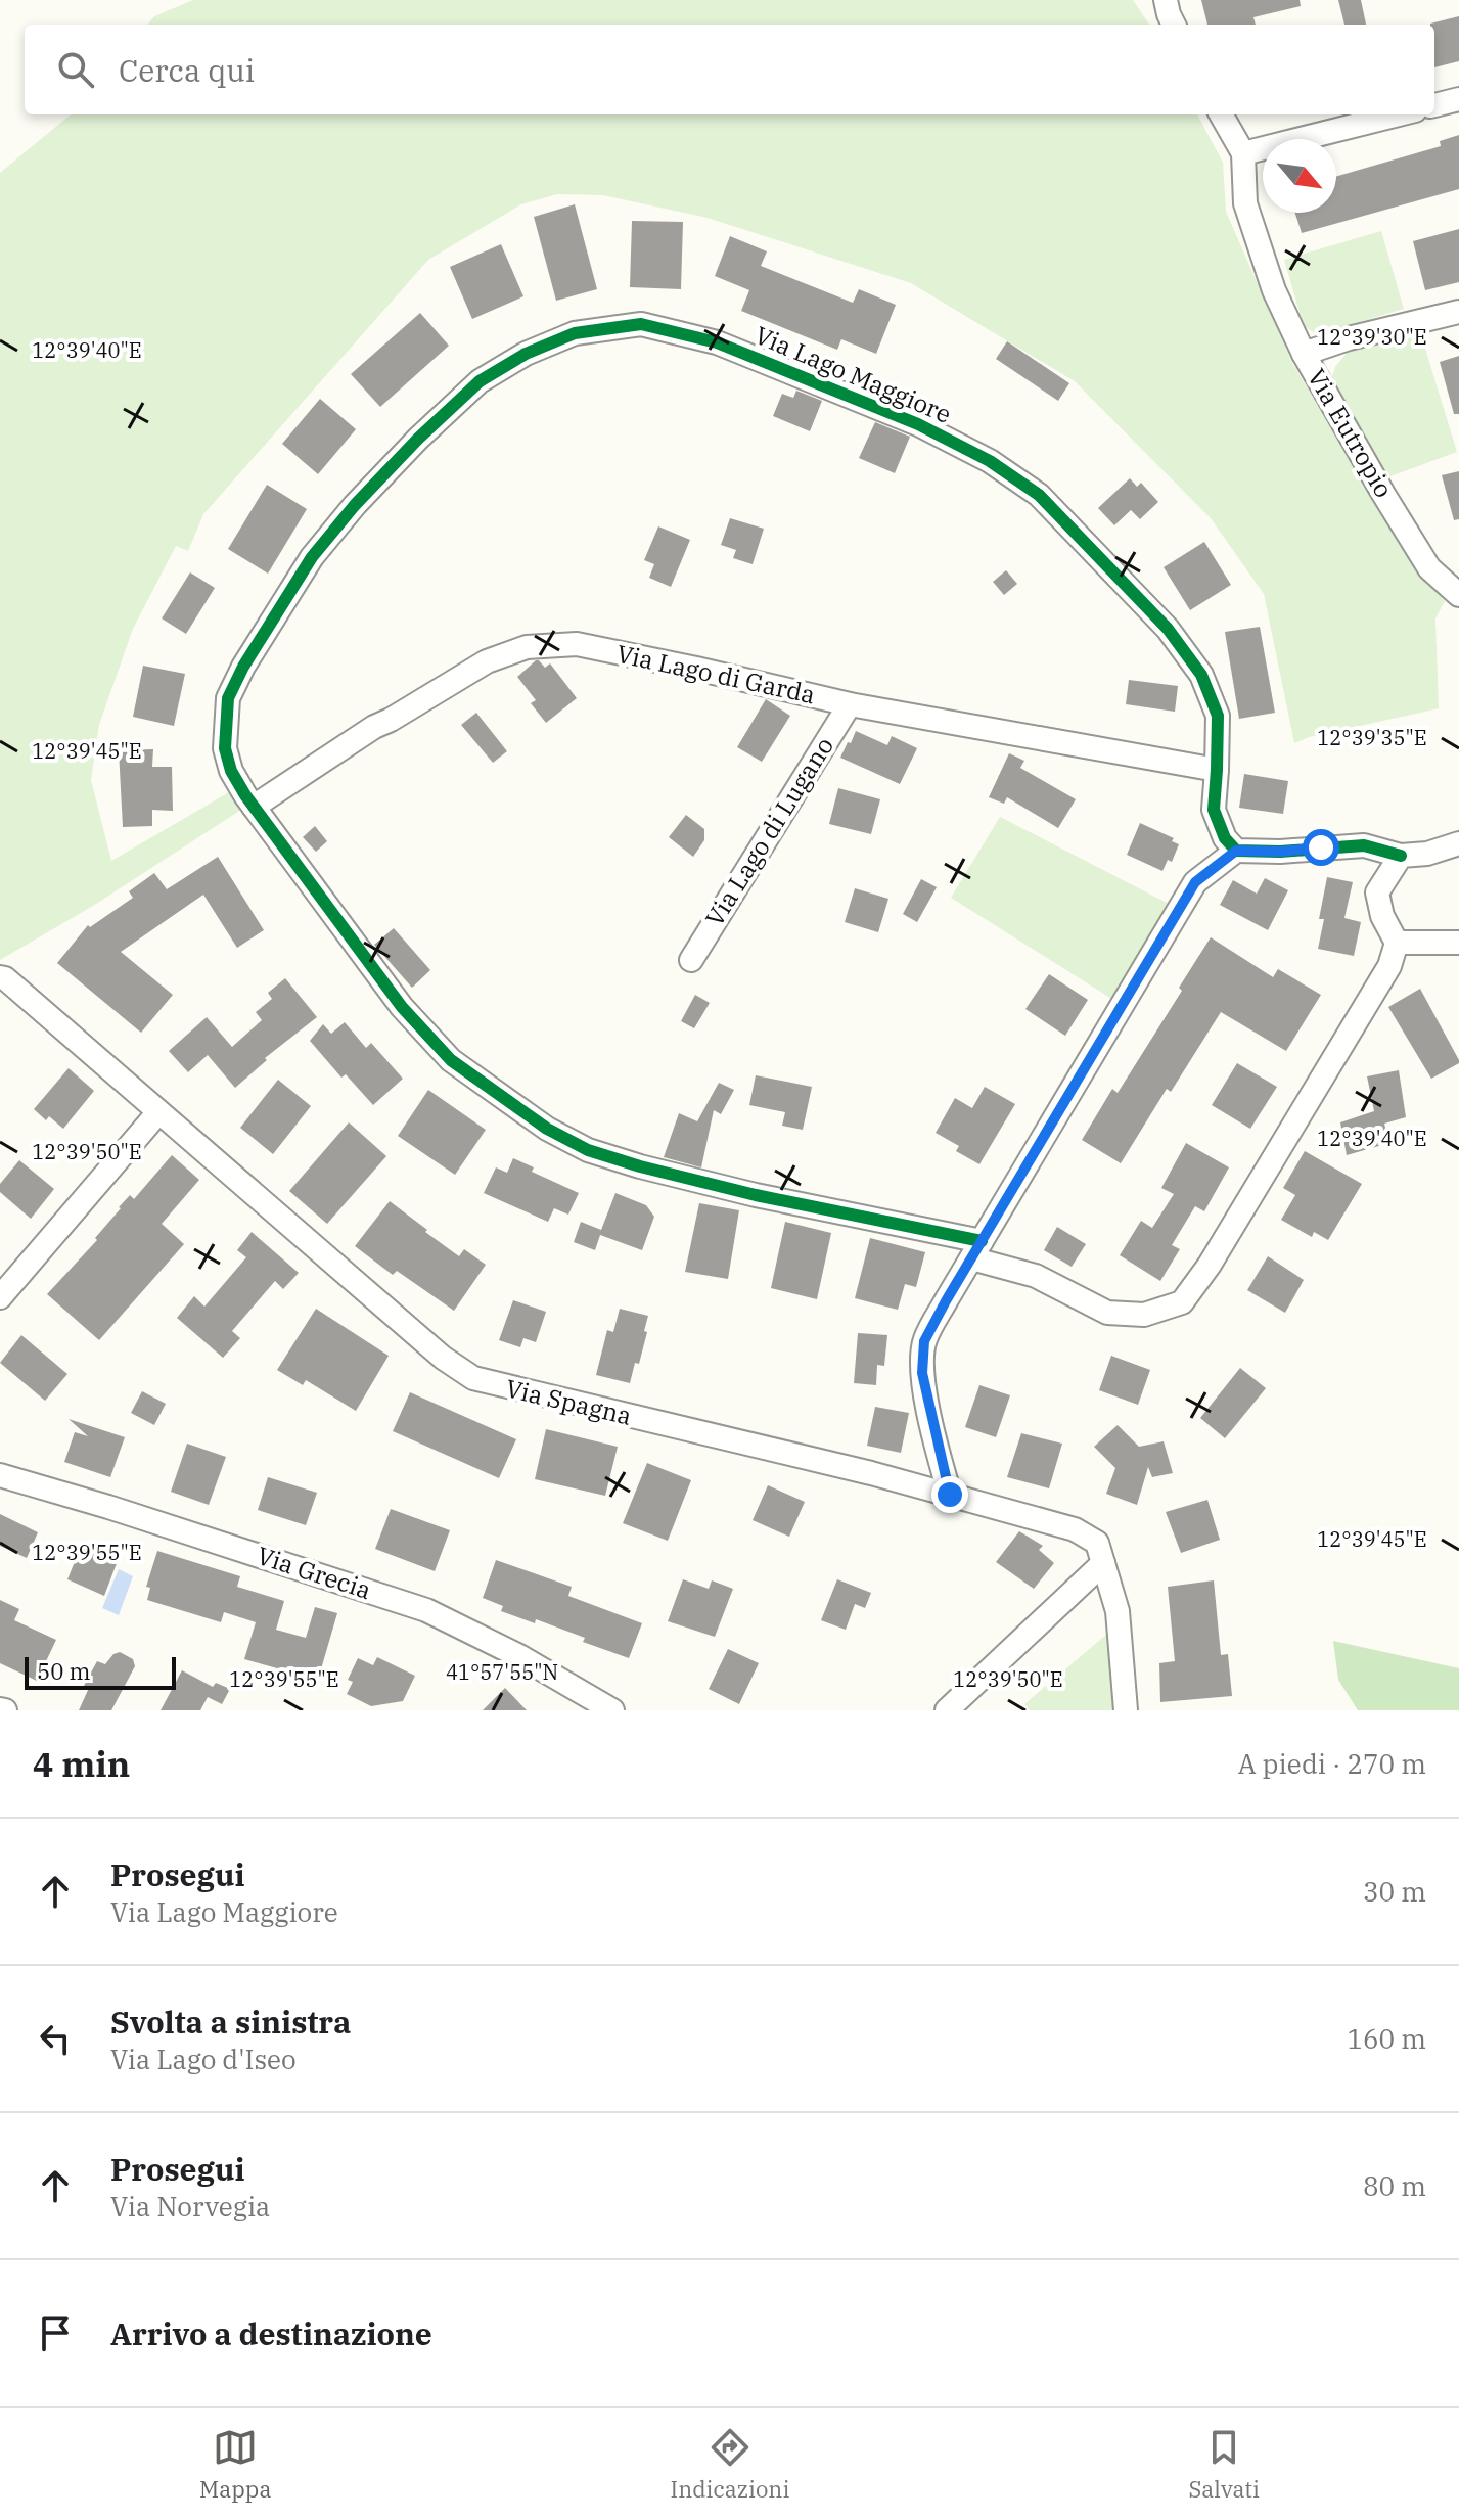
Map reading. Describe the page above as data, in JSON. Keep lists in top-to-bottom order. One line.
{"streets":{"street":["Via Lago Maggiore","Via Eutropio","Via Lago di Garda","Via Lago di Lugano","Via Spagna","Via Grecia"]},"crossings":[["Via Lago Maggiore","Via Lago di Garda"],["Via Lago di Garda","Via Lago di Lugano"]],"scale_bar":"50 m","north":"bottom right","page":{"search":"Cerca qui","scale":"50 m","heading":["4 min","A piedi · 270 m"],"list":[["Prosegui","Via Lago Maggiore","30 m"],["Svolta a sinistra","Via Lago d'Iseo","160 m"],["Prosegui","Via Norvegia","80 m"],"Arrivo a destinazione"],"nav":["Mappa","Indicazioni","Salvati"]},"coordinates":["12°39'30\"E","12°39'40\"E","12°39'35\"E","12°39'45\"E","12°39'50\"E","12°39'55\"E","41°57'55\"N"]}
